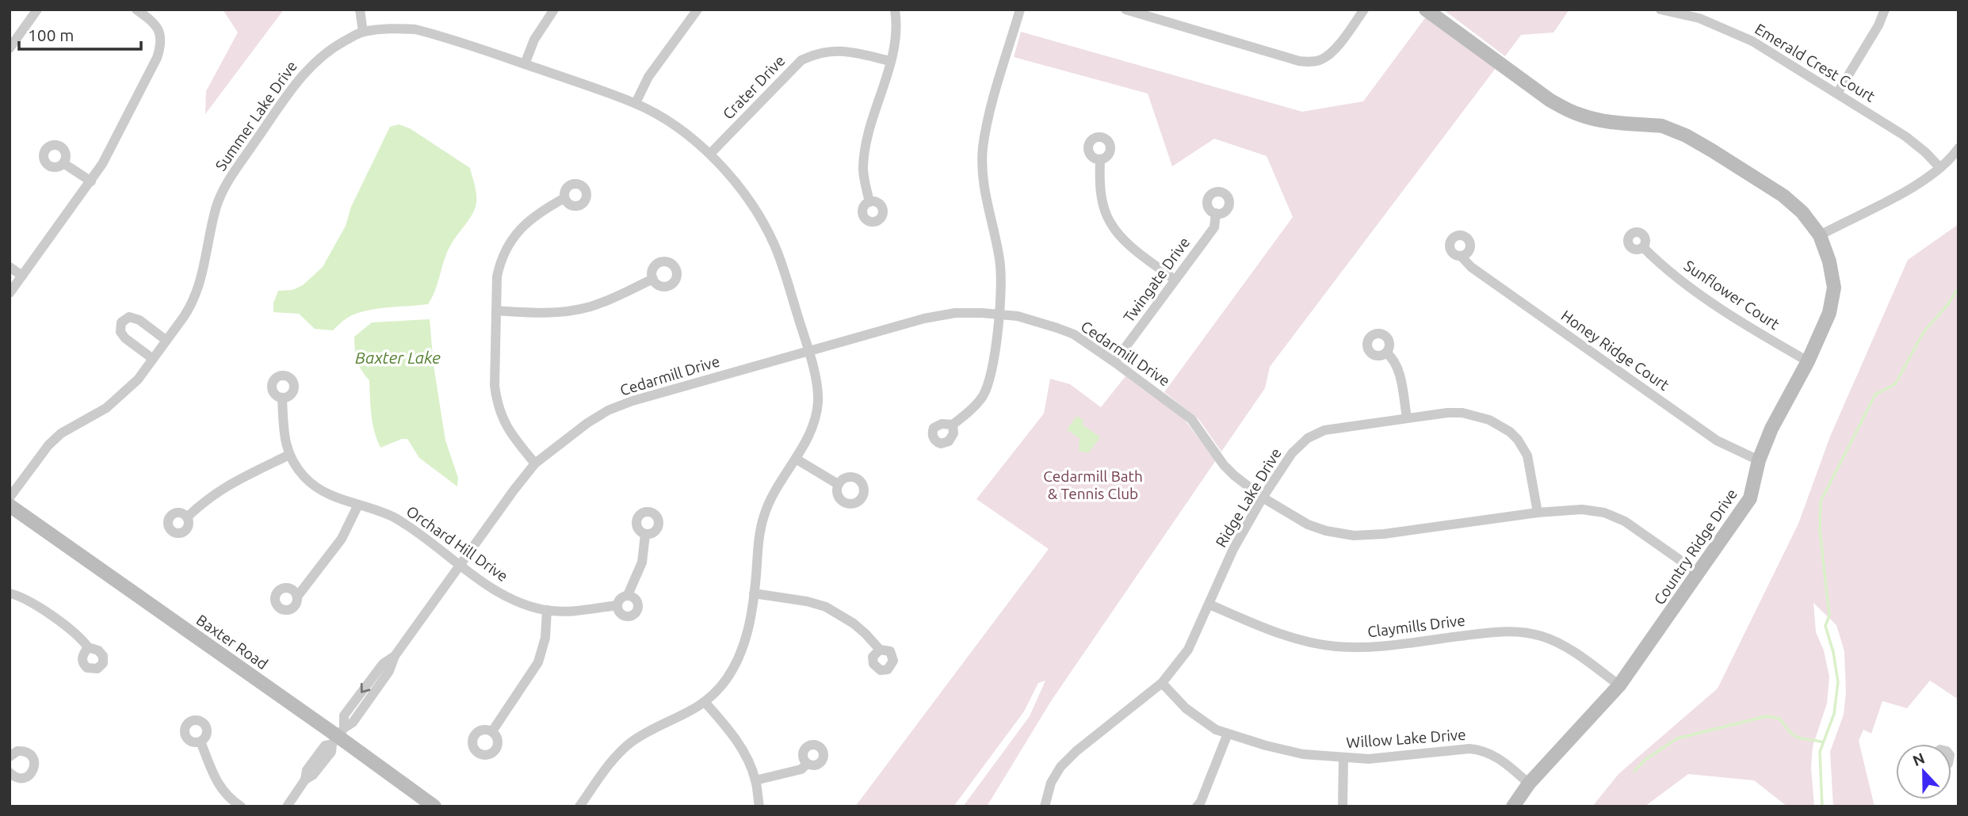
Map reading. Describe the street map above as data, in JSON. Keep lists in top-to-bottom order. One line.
{"streets":{"street":["Emerald Crest Court","Crater Drive","Summer Lake Drive","Twingate Drive","Sunflower Court","Honey Ridge Court","Cedarmill Drive","Ridge Lake Drive","Orchard Hill Drive","Country Ridge Drive","Claymills Drive","Baxter Road","Willow Lake Drive"]},"crossings":[["Crater Drive","Summer Lake Drive"],["Summer Lake Drive","Cedarmill Drive"],["Twingate Drive","Cedarmill Drive"],["Sunflower Court","Country Ridge Drive"],["Honey Ridge Court","Country Ridge Drive"],["Cedarmill Drive","Ridge Lake Drive"],["Cedarmill Drive","Orchard Hill Drive"],["Cedarmill Drive","Country Ridge Drive"],["Cedarmill Drive","Baxter Road"],["Ridge Lake Drive","Claymills Drive"],["Ridge Lake Drive","Willow Lake Drive"],["Country Ridge Drive","Claymills Drive"],["Country Ridge Drive","Willow Lake Drive"]],"water":["Baxter Lake"],"parks":["Cedarmill Bath & Tennis Club"],"scale_bar":"100 m","north":"top"}
